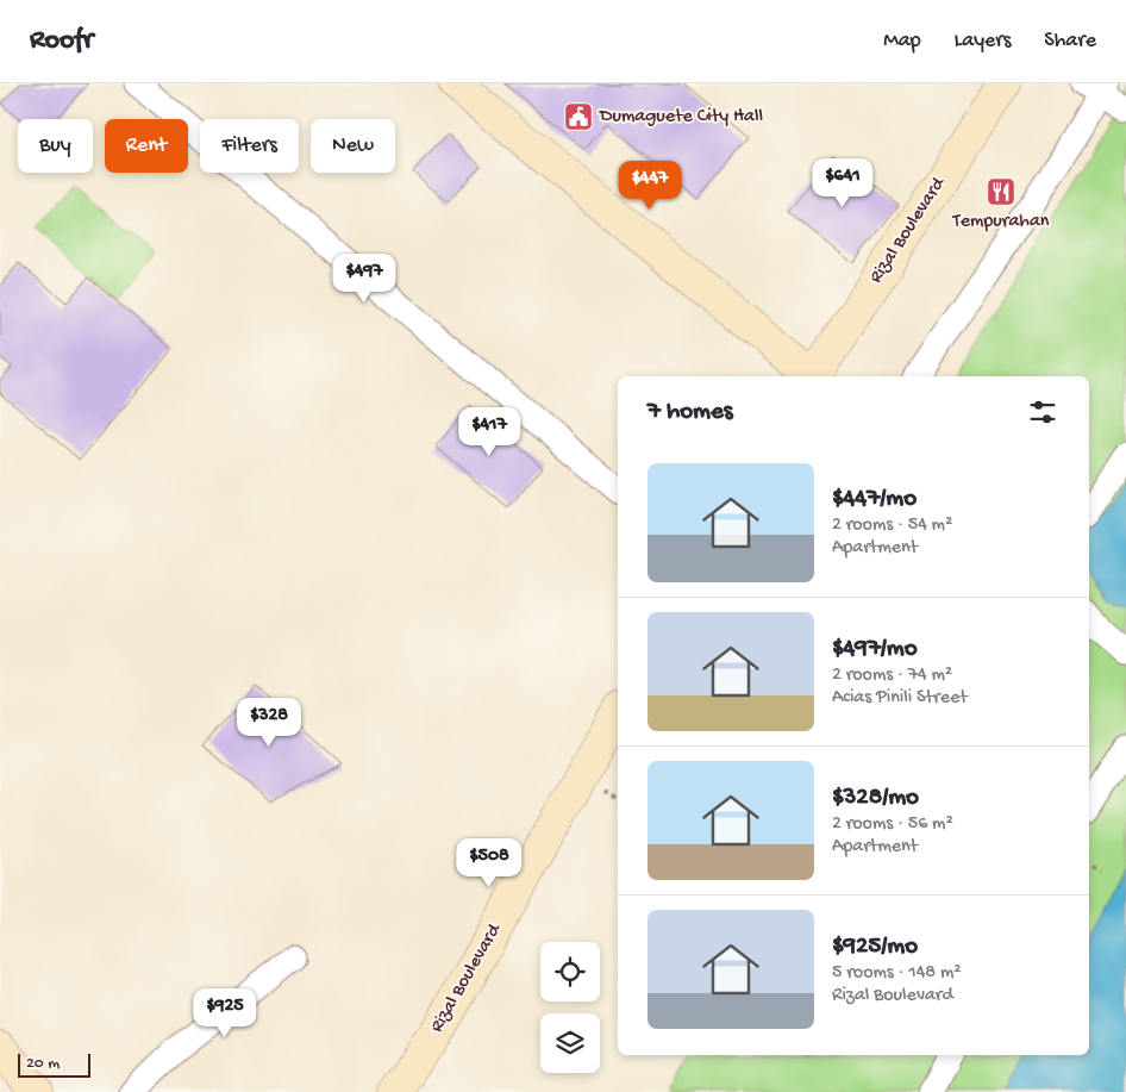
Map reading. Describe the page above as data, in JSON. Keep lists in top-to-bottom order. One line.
{"streets":{"main road":["Rizal Boulevard"]},"places":{"public building":["Dumaguete City Hall"],"restaurant":["Tempurahan"]},"scale_bar":"20 m","page":{"header":"Roofr","nav":["Map","Layers","Share"],"chip":["Buy","Rent","Filters","New"],"price":["$641","$447","$497","$417","$328","$508","$925"],"heading":"7 homes","list":[{"name":"$447/mo","note":"2 rooms · 54 m² · Apartment"},{"name":"$497/mo","note":"2 rooms · 74 m² · Acias Pinili Street"},{"name":"$328/mo","note":"2 rooms · 56 m² · Apartment"},{"name":"$925/mo","note":"5 rooms · 148 m² · Rizal Boulevard"}],"scale":"20 m"}}
